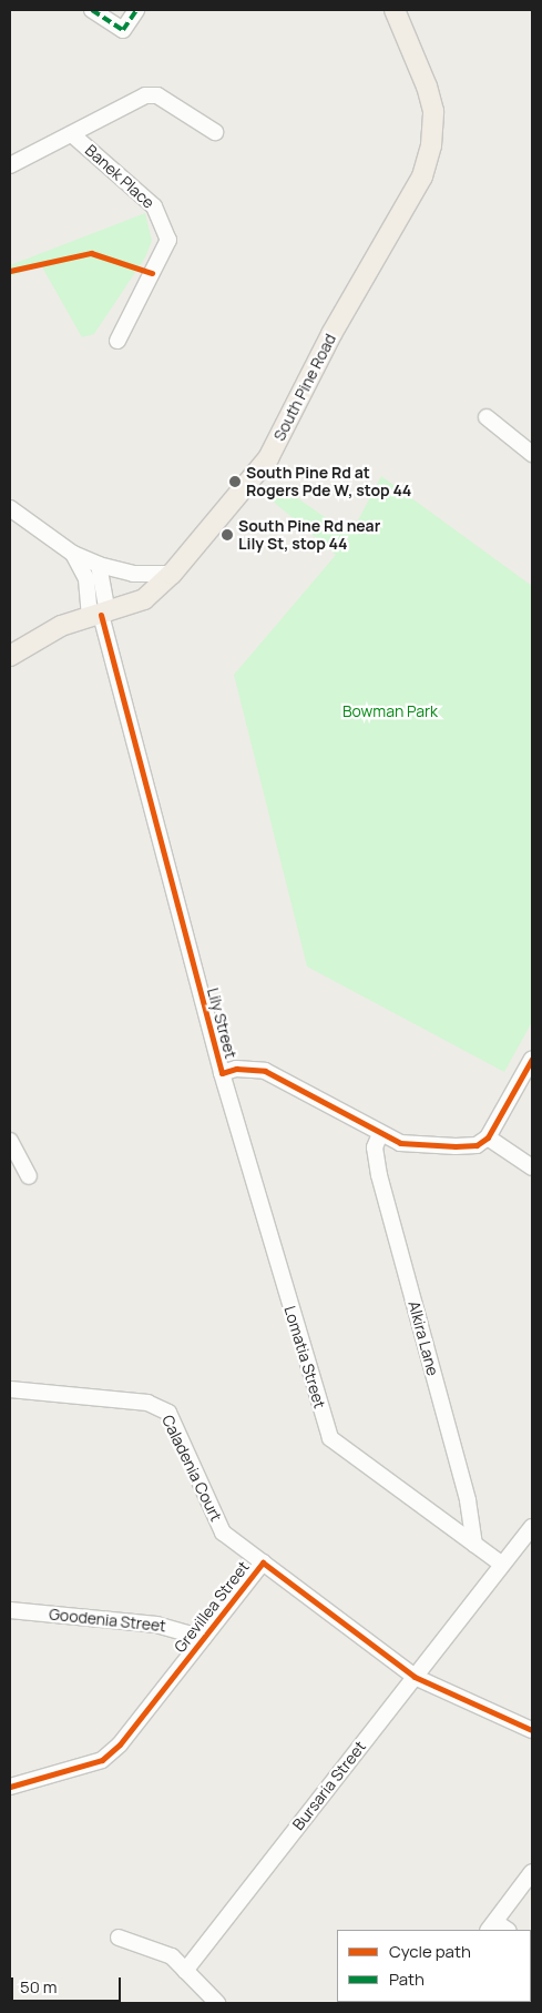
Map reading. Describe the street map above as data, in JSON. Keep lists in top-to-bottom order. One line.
{"streets":{"main road":["South Pine Road"],"street":["Banek Place","Lily Street","Alkira Lane","Lomatia Street","Caladenia Court","Grevillea Street","Goodenia Street","Bursaria Street"]},"crossings":[["South Pine Road","Lily Street"],["Lily Street","Alkira Lane"],["Lily Street","Lomatia Street"],["Alkira Lane","Lomatia Street"],["Lomatia Street","Bursaria Street"],["Caladenia Court","Grevillea Street"],["Grevillea Street","Goodenia Street"],["Grevillea Street","Bursaria Street"]],"parks":["Bowman Park"],"places":["South Pine Rd at Rogers Pde W, stop 44","South Pine Rd near Lily St, stop 44"],"legend":["Cycle path","Path"],"scale_bar":"50 m"}
